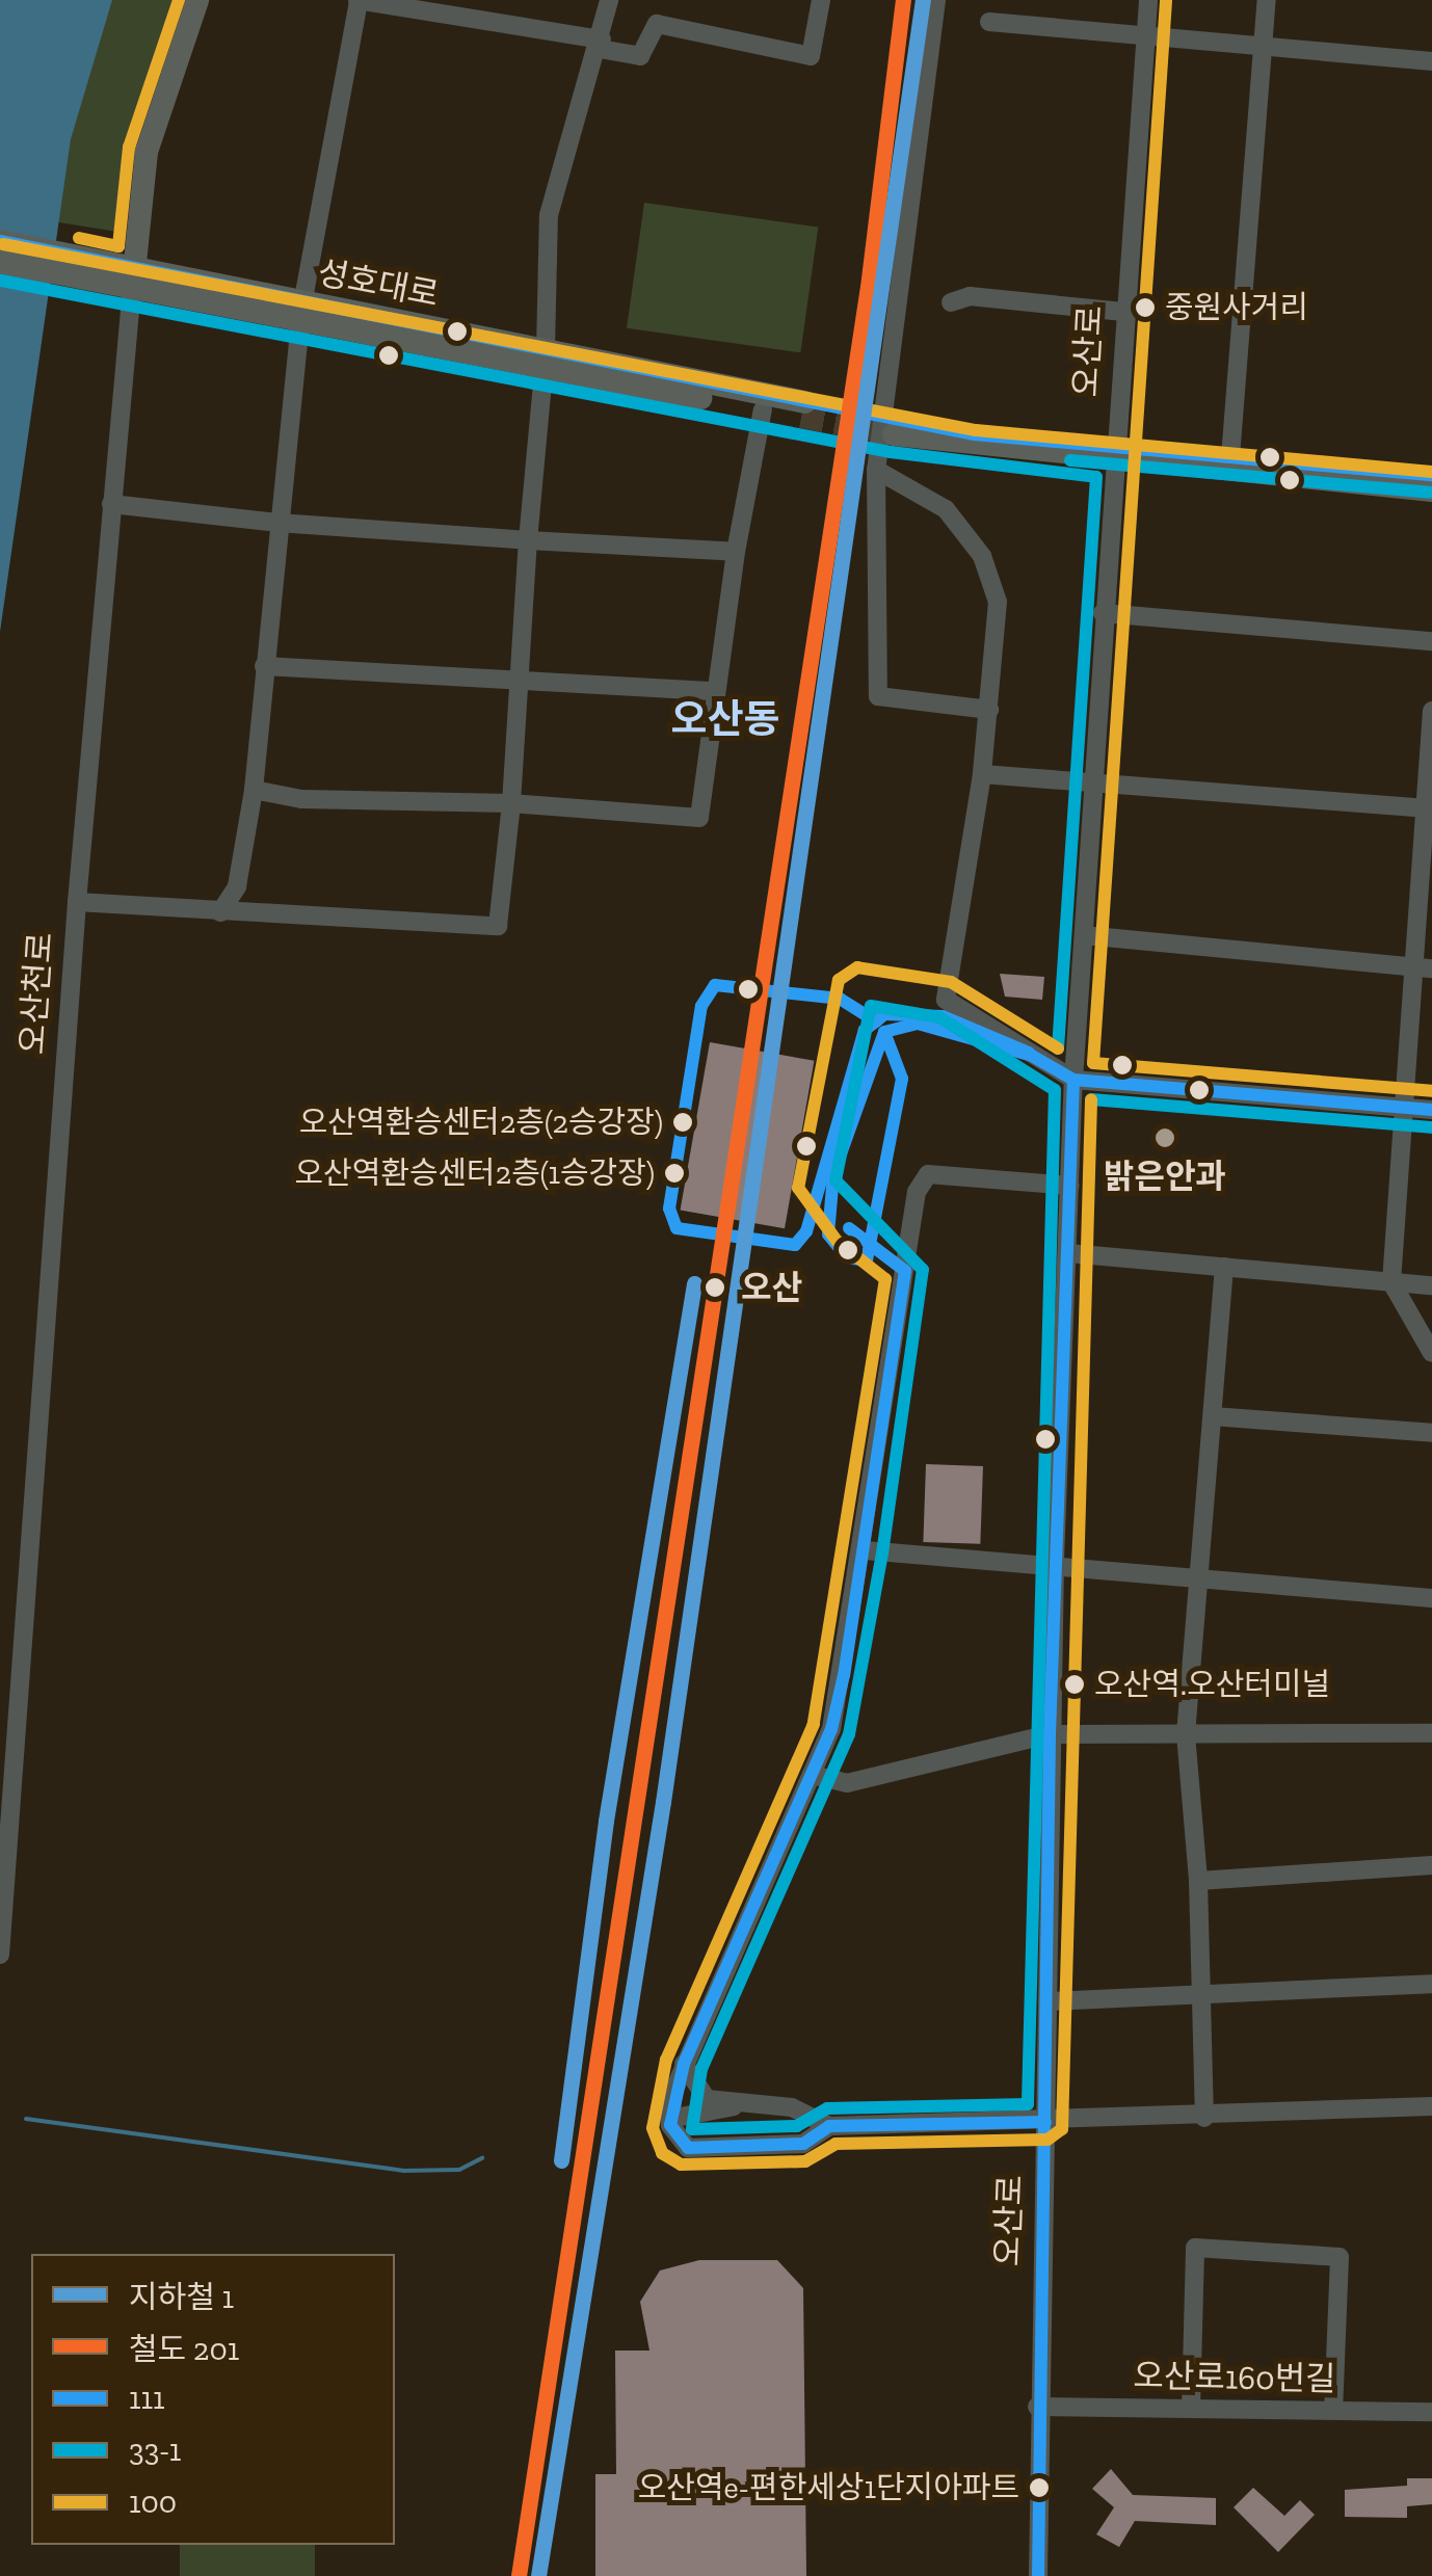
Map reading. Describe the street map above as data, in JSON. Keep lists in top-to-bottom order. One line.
{"streets":{"main road":["성호대로","오산천로"],"street":["오산로","오산로160번길"]},"crossings":[["성호대로","오산천로"],["오산로","오산로160번길"]],"districts":["오산동"],"places":["중원사거리","오산역환승센터2층(2승강장)","밝은안과","오산역환승센터2층(1승강장)","오산","오산역.오산터미널","오산역e-편한세상1단지아파트"],"lines":["metro line 1","rail line 201","transit line 100","transit line 111","transit line 33-1"],"legend":["지하철 1","철도 201","111","33-1","100"]}
